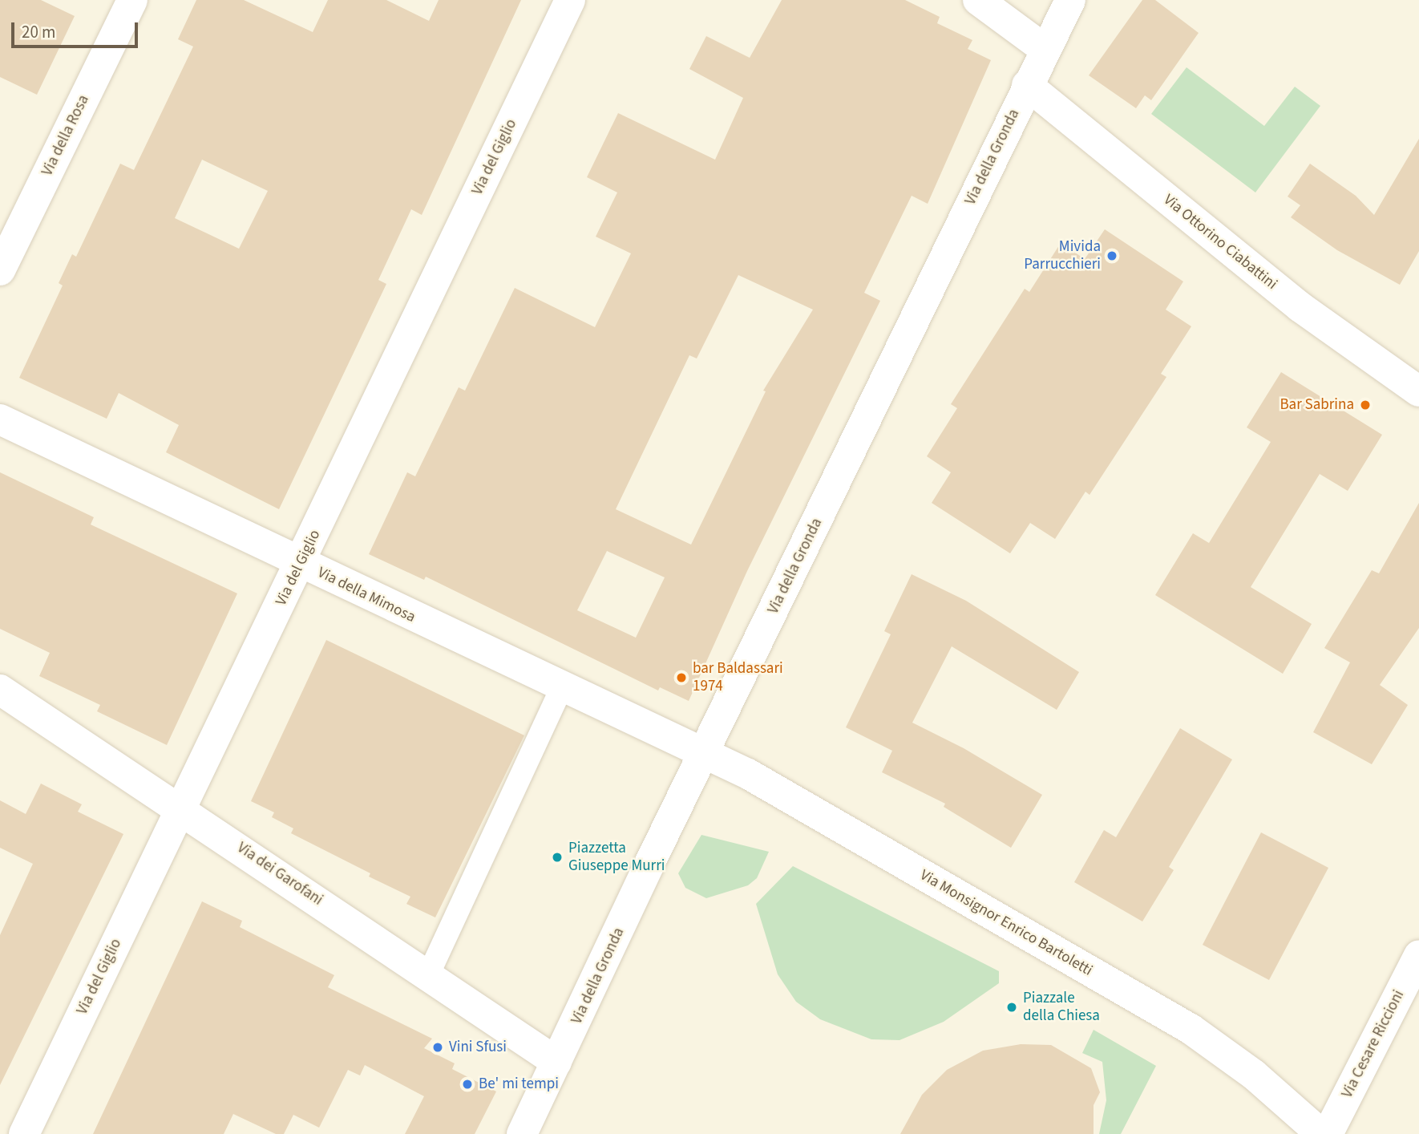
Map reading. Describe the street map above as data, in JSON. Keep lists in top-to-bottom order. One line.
{"streets":{"street":["Via della Rosa","Via del Giglio","Via della Gronda","Via Ottorino Ciabattini","Via della Mimosa","Via dei Garofani","Via Monsignor Enrico Bartoletti","Via Cesare Riccioni"]},"crossings":[["Via del Giglio","Via della Mimosa"],["Via del Giglio","Via dei Garofani"],["Via della Gronda","Via Ottorino Ciabattini"],["Via della Gronda","Via della Mimosa"],["Via della Gronda","Via dei Garofani"],["Via della Gronda","Via Monsignor Enrico Bartoletti"],["Via della Mimosa","Via Monsignor Enrico Bartoletti"]],"places":["Mivida Parrucchieri","Bar Sabrina","bar Baldassari 1974","Piazzetta Giuseppe Murri","Piazzale della Chiesa","Vini Sfusi","Be' mi tempi"],"scale_bar":"20 m"}
